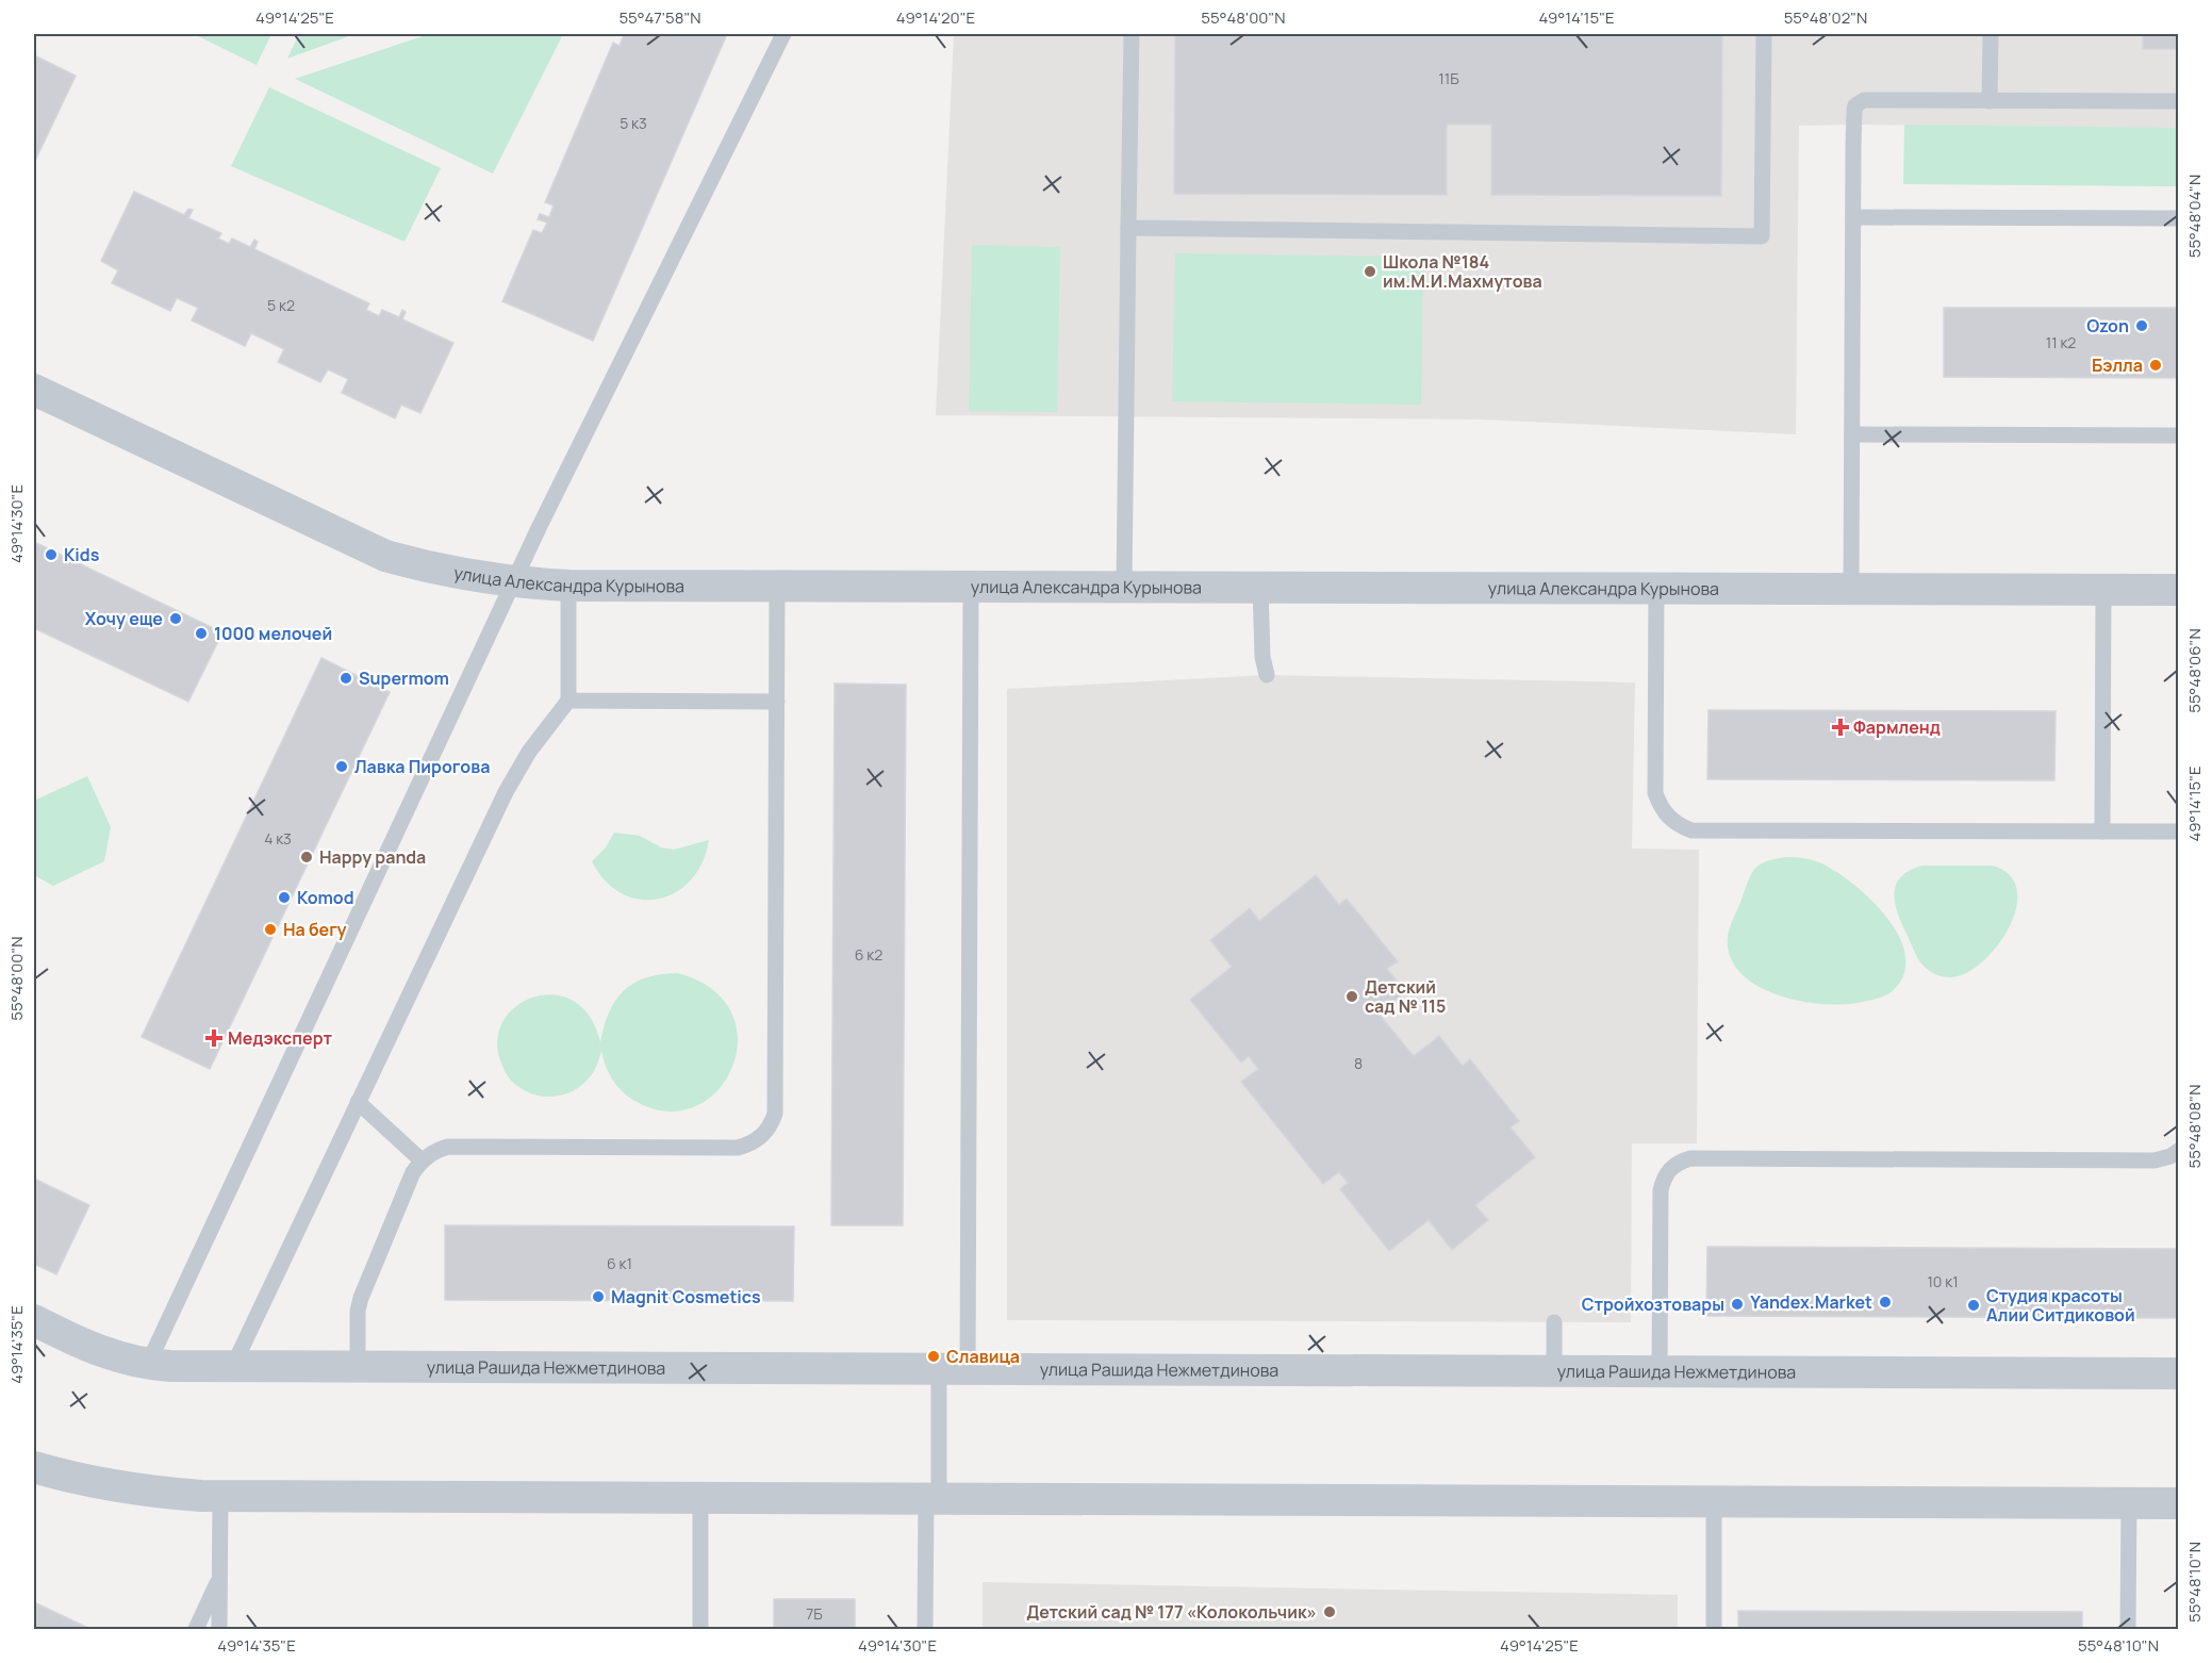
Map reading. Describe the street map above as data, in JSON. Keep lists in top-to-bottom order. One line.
{"streets":{"street":["улица Александра Курынова","улица Рашида Нежметдинова"]},"places":{"other":["Школа №184 им.М.И.Махмутова","Ozon","Бэлла","Kids","Хочу еще","1000 мелочей","Supermom","Лавка Пирогова","Happy panda","Komod","На бегу","Детский сад № 115","Magnit Cosmetics","Yandex.Market","Стройхозтовары","Студия красоты Алии Ситдиковой","Славица","Детский сад № 177 «Колокольчик»"],"health":["Фармленд","Медэксперт"]},"house_numbers":["11Б","5 к3","5 к2","11 к2","4 к3","6 к2","8","6 к1","10 к1","7Б"],"coordinates":["49°14'25\"E","55°47'58\"N","49°14'20\"E","55°48'00\"N","49°14'15\"E","55°48'02\"N","55°48'04\"N","49°14'30\"E","55°48'06\"N","55°48'08\"N","49°14'35\"E","55°48'10\"N"]}
